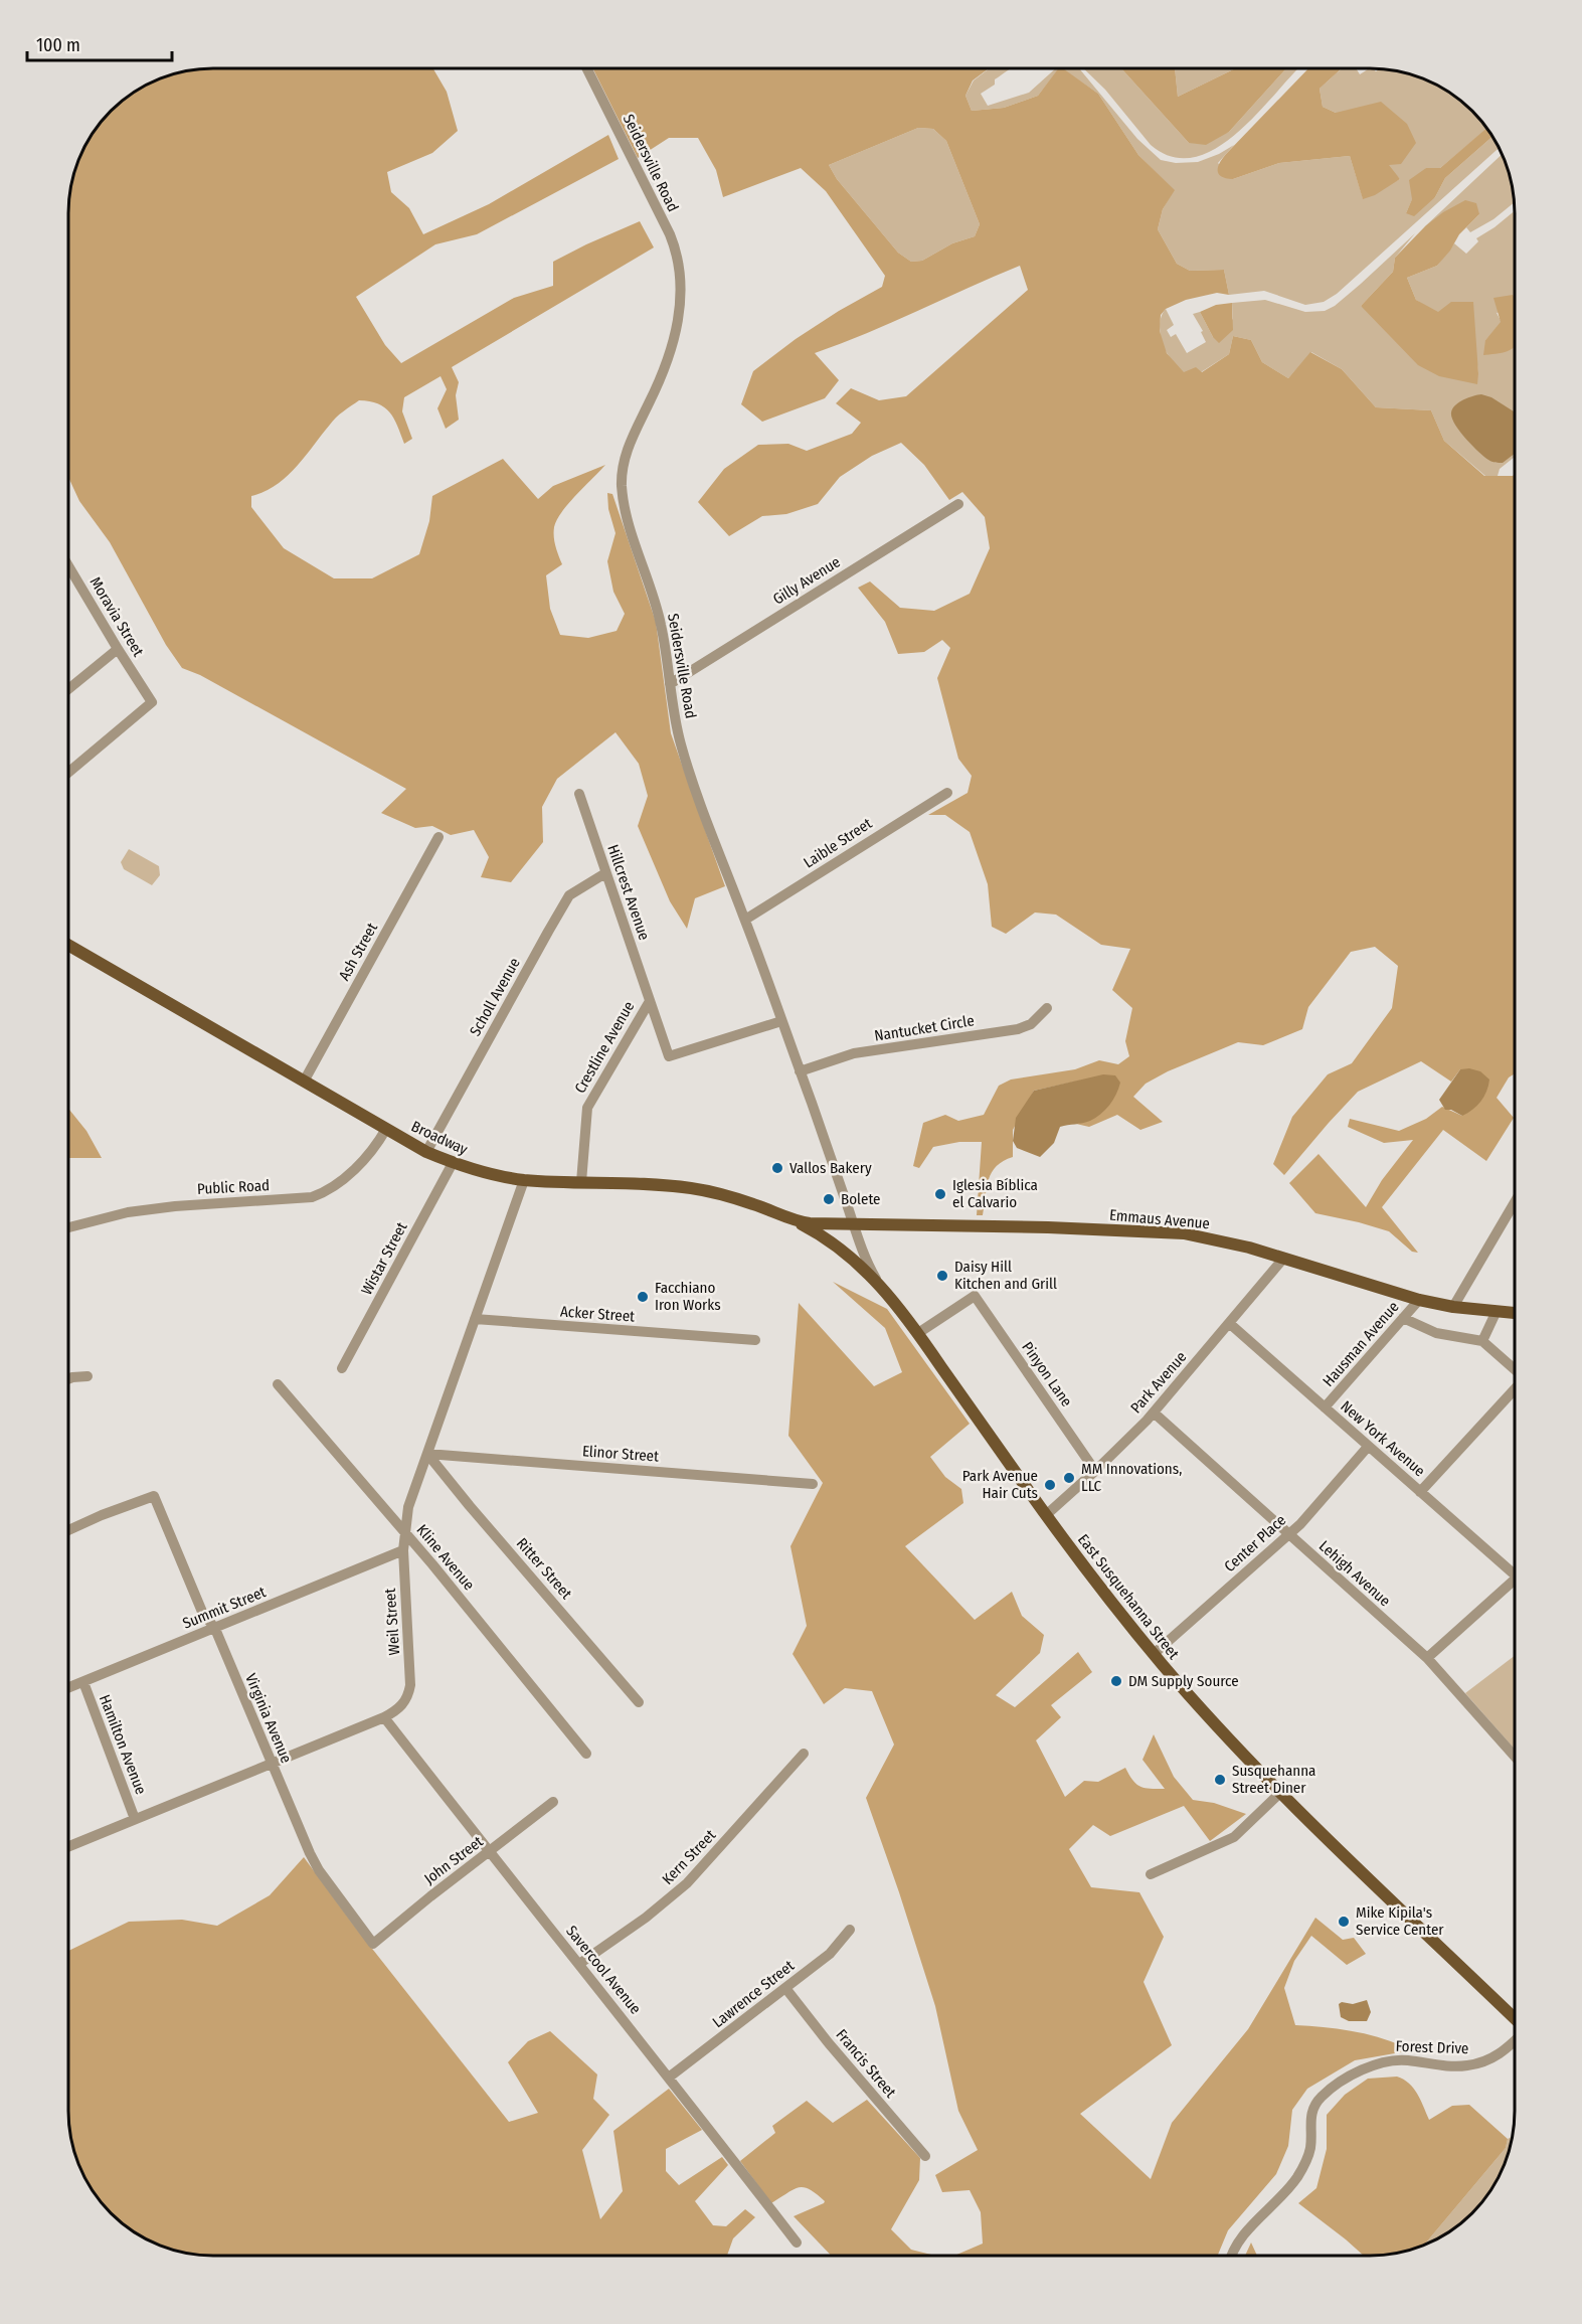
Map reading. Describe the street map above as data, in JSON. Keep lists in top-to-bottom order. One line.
{"streets":{"main road":["Broadway","Emmaus Avenue","East Susquehanna Street"],"street":["Seidersville Road","Gilly Avenue","Moravia Street","Laible Street","Hillcrest Avenue","Ash Street","Scholl Avenue","Nantucket Circle","Crestline Avenue","Public Road","Wistar Street","Acker Street","Hausman Avenue","Pinyon Lane","Park Avenue","New York Avenue","Elinor Street","Center Place","Kline Avenue","Ritter Street","Lehigh Avenue","Summit Street","Weil Street","Virginia Avenue","Hamilton Avenue","Kern Street","John Street","Savercool Avenue","Lawrence Street","Forest Drive","Francis Street"]},"crossings":[["Seidersville Road","Gilly Avenue"],["Seidersville Road","Laible Street"],["Seidersville Road","Hillcrest Avenue"],["Seidersville Road","Nantucket Circle"],["Seidersville Road","Broadway"],["Seidersville Road","Emmaus Avenue"],["Seidersville Road","East Susquehanna Street"],["Hillcrest Avenue","Scholl Avenue"],["Hillcrest Avenue","Crestline Avenue"],["Ash Street","Broadway"],["Scholl Avenue","Broadway"],["Crestline Avenue","Broadway"],["Broadway","Public Road"],["Broadway","Emmaus Avenue"],["Broadway","Wistar Street"],["Broadway","East Susquehanna Street"],["Broadway","Weil Street"],["Emmaus Avenue","Hausman Avenue"],["Emmaus Avenue","Park Avenue"],["Acker Street","Weil Street"],["Hausman Avenue","New York Avenue"],["Pinyon Lane","Park Avenue"],["Pinyon Lane","East Susquehanna Street"],["Park Avenue","New York Avenue"],["Park Avenue","Lehigh Avenue"],["Park Avenue","East Susquehanna Street"],["New York Avenue","Center Place"],["Elinor Street","Ritter Street"],["Elinor Street","Weil Street"],["Center Place","Lehigh Avenue"],["Center Place","East Susquehanna Street"],["Kline Avenue","Weil Street"],["Ritter Street","Weil Street"],["Summit Street","Weil Street"],["Summit Street","Virginia Avenue"],["Summit Street","Hamilton Avenue"],["Weil Street","Virginia Avenue"],["Weil Street","Hamilton Avenue"],["Weil Street","Savercool Avenue"],["Virginia Avenue","John Street"],["Kern Street","Savercool Avenue"],["John Street","Savercool Avenue"],["Savercool Avenue","Lawrence Street"],["Lawrence Street","Francis Street"]],"places":["Vallos Bakery","Iglesia Bíblica el Calvario","Bolete","Daisy Hill Kitchen and Grill","Facchiano Iron Works","MM Innovations, LLC","Park Avenue Hair Cuts","DM Supply Source","Susquehanna Street Diner","Mike Kipila's Service Center"],"scale_bar":"100 m"}
